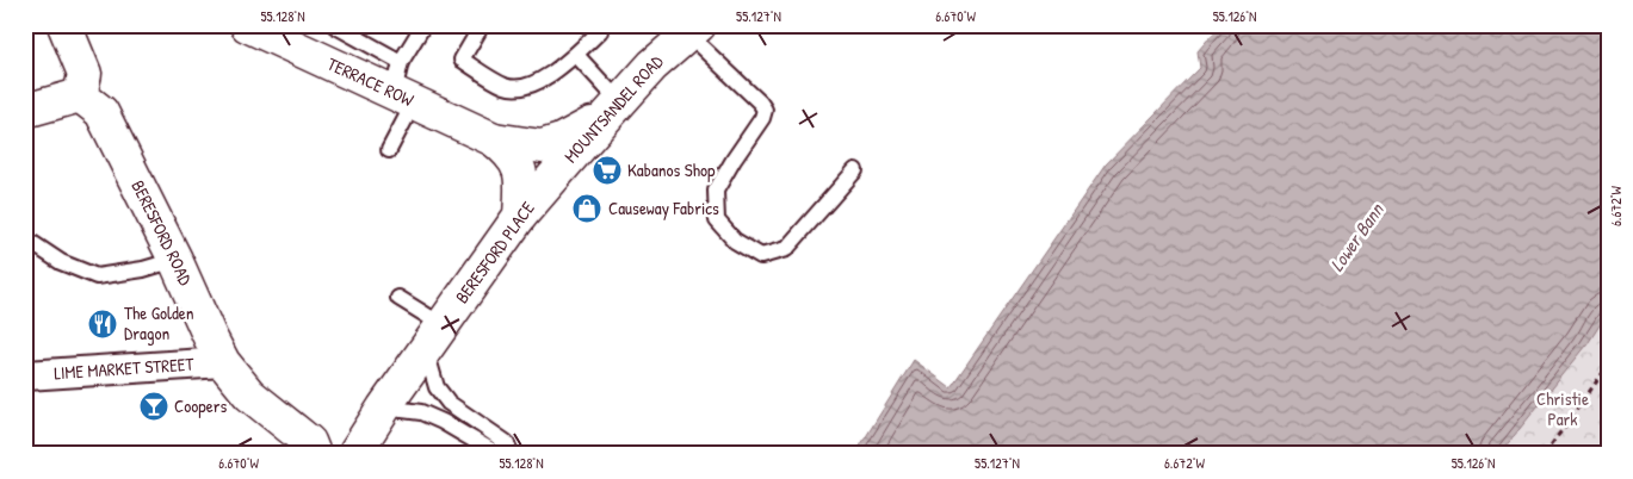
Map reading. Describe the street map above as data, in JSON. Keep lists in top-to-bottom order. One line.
{"streets":{"street":["TERRACE ROW","MOUNTSANDEL ROAD","BERESFORD ROAD","BERESFORD PLACE","LIME MARKET STREET"]},"crossings":[["TERRACE ROW","MOUNTSANDEL ROAD"],["TERRACE ROW","BERESFORD PLACE"],["MOUNTSANDEL ROAD","BERESFORD PLACE"],["BERESFORD ROAD","LIME MARKET STREET"]],"water":["Lower Bann"],"parks":["Christie Park"],"places":{"supermarket":["Kabanos Shop"],"shop":["Causeway Fabrics"],"restaurant":["The Golden Dragon"],"bar":["Coopers"]},"coordinates":["55.128°N","55.127°N","6.670°W","55.126°N","6.672°W"]}
